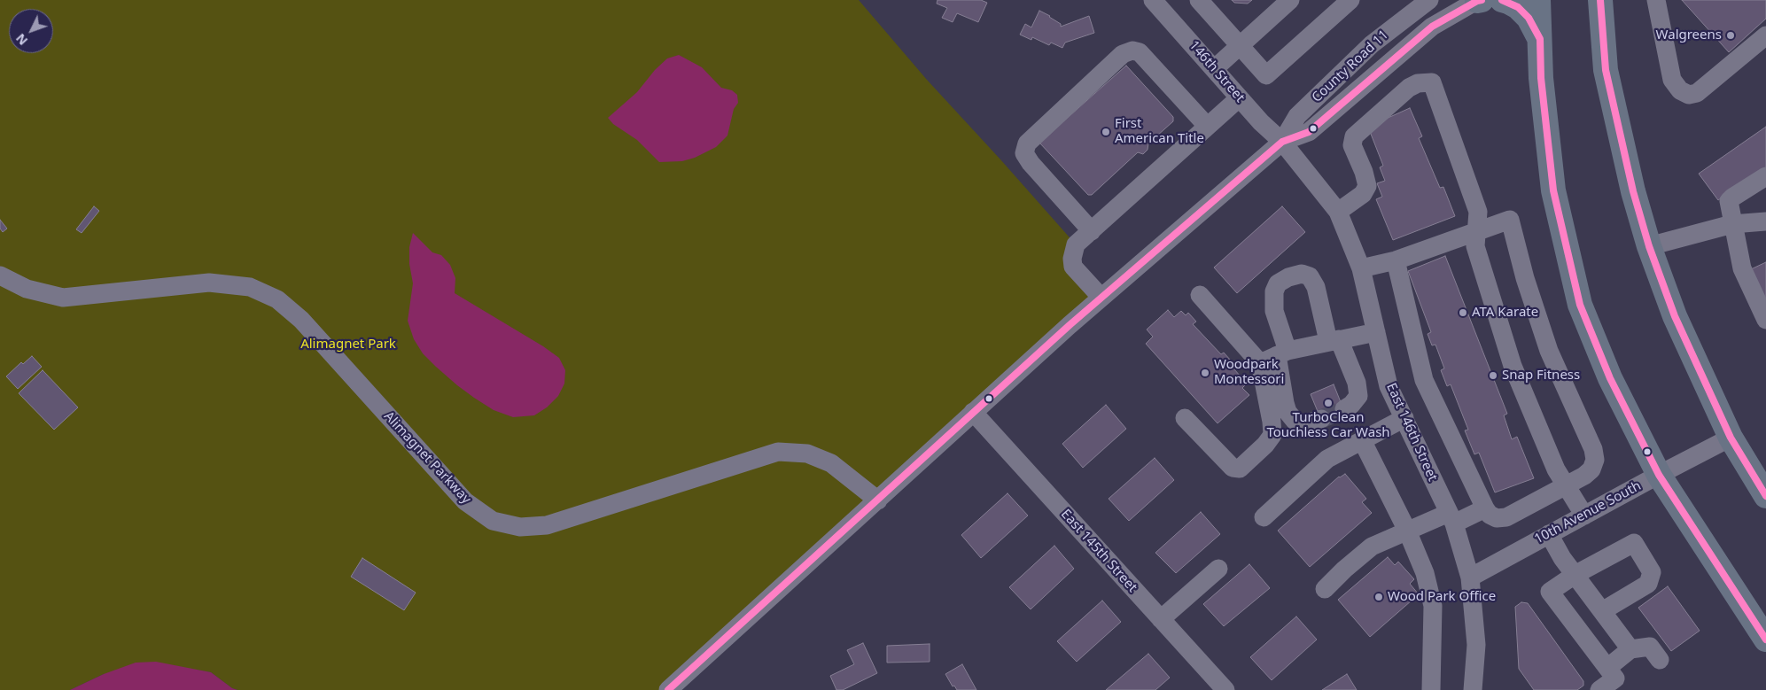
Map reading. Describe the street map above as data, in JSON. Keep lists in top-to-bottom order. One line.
{"streets":{"street":["County Road 11","146th Street","East 146th Street","Alimagnet Parkway","10th Avenue South","East 145th Street"]},"crossings":[["County Road 11","146th Street"],["County Road 11","East 146th Street"],["County Road 11","Alimagnet Parkway"],["County Road 11","East 145th Street"],["146th Street","East 146th Street"],["East 146th Street","10th Avenue South"]],"parks":["Alimagnet Park"],"places":["Walgreens","First American Title","ATA Karate","Woodpark Montessori","Snap Fitness","TurboClean Touchless Car Wash","Wood Park Office"],"north":"bottom left"}
